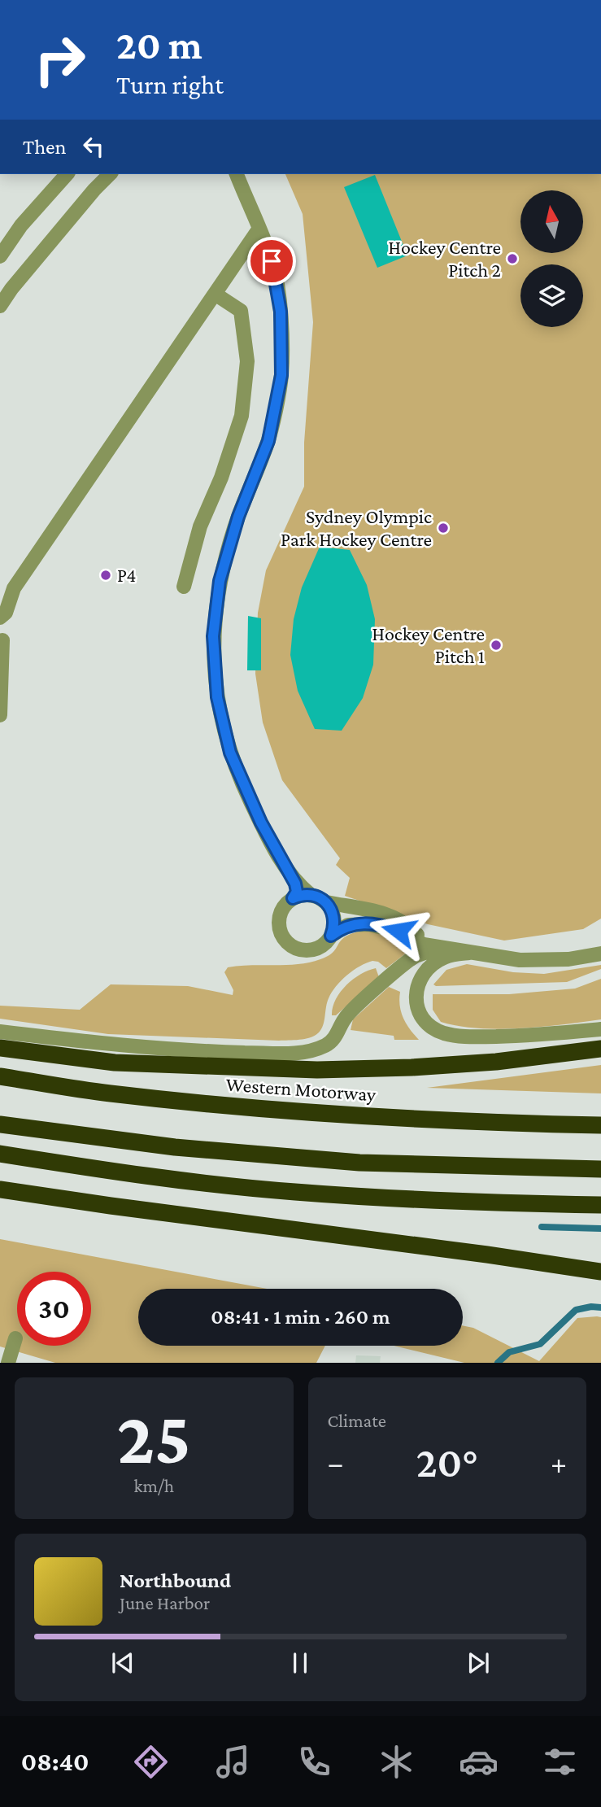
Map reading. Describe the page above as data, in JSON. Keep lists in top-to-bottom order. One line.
{"streets":{"highway":["Western Motorway"]},"places":["Hockey Centre Pitch 2","Sydney Olympic Park Hockey Centre","P4","Hockey Centre Pitch 1"],"north":"top","page":{"turn":["20 m","Turn right"],"then":"Then","limit":"30","trip":"08:41 · 1 min · 260 m","tile":[["25","km/h"],"Climate"],"heat":["−","20°","+"],"song":["Northbound","June Harbor"],"tabs":"08:40"}}
